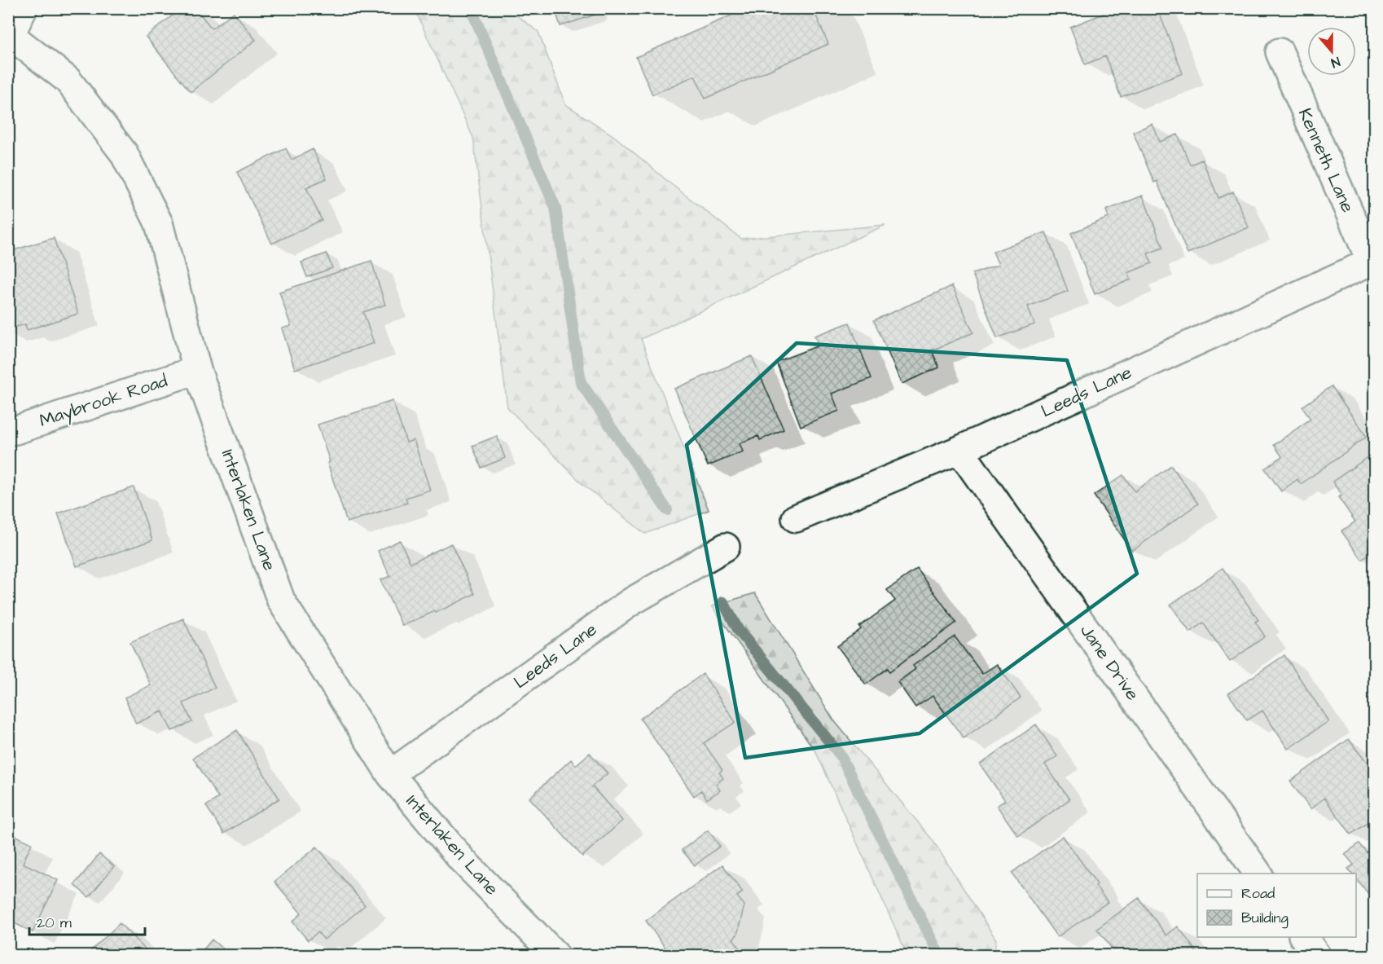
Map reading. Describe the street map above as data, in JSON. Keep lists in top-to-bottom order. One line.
{"streets":{"street":["Kenneth Lane","Leeds Lane","Maybrook Road","Interlaken Lane","Jane Drive"]},"crossings":[["Kenneth Lane","Leeds Lane"],["Leeds Lane","Interlaken Lane"],["Leeds Lane","Jane Drive"],["Maybrook Road","Interlaken Lane"]],"legend":["Road","Building"],"scale_bar":"20 m","north":"bottom"}
